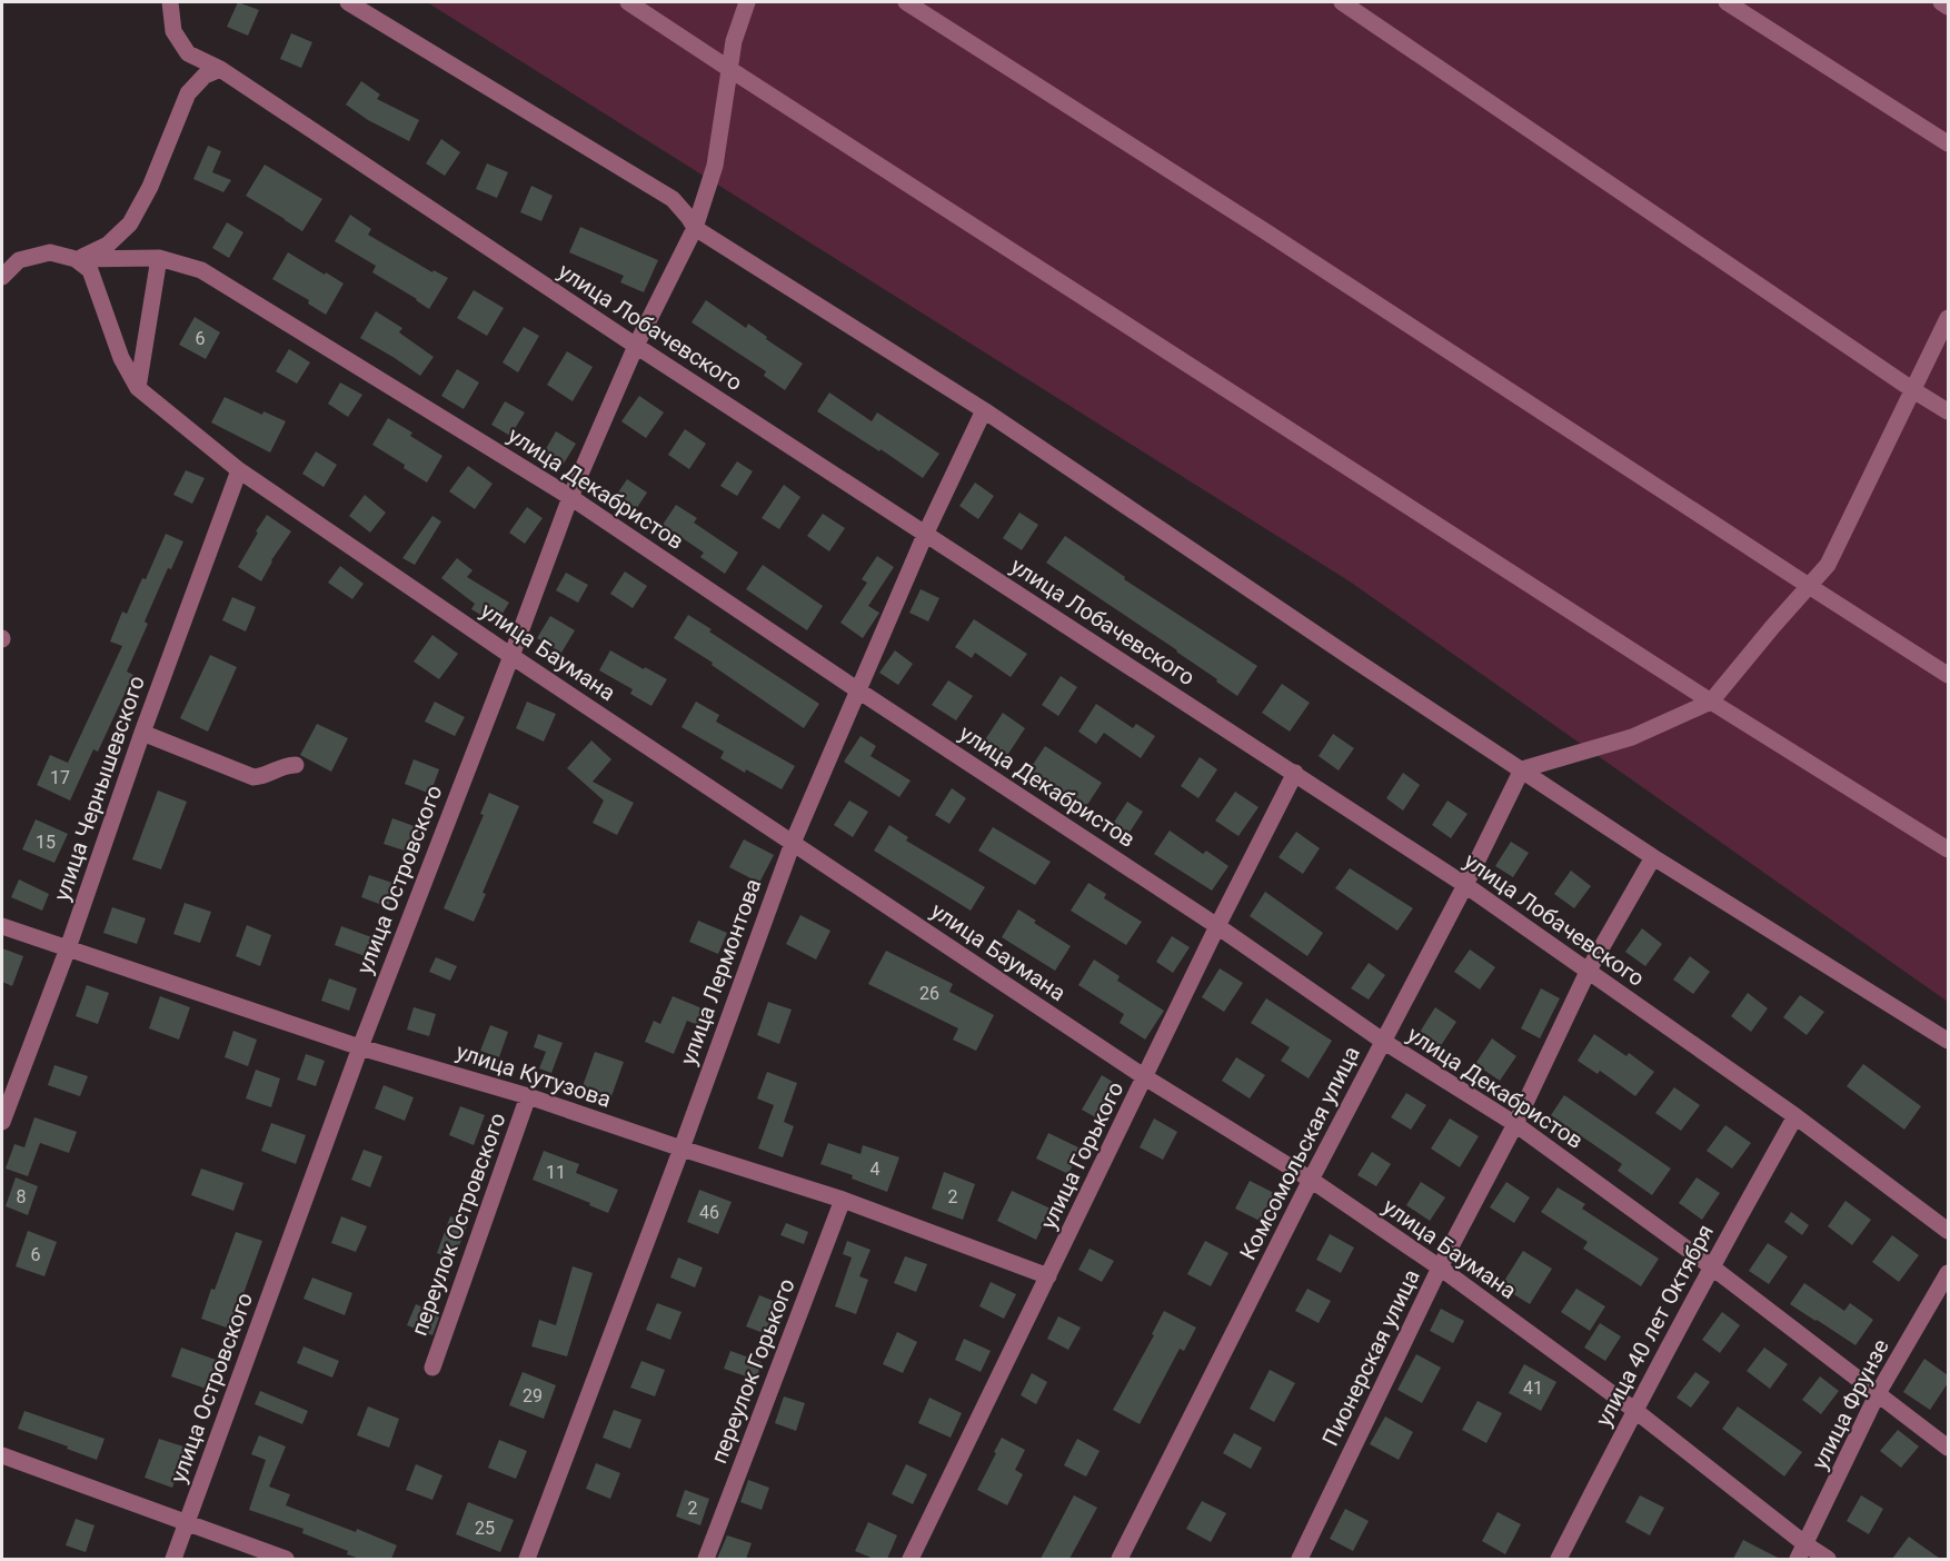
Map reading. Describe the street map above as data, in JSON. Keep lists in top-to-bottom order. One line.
{"streets":{"street":["улица Лобачевского","улица Декабристов","улица Баумана","улица Чернышевского","улица Островского","улица Лермонтова","улица Кутузова","Комсомольская улица","улица Горького","переулок Островского","улица 40 лет Октября","Пионерская улица","переулок Горького","улица Фрунзе"]},"crossings":[["улица Лобачевского","улица Островского"],["улица Лобачевского","улица Лермонтова"],["улица Лобачевского","Комсомольская улица"],["улица Лобачевского","улица Горького"],["улица Лобачевского","улица 40 лет Октября"],["улица Лобачевского","Пионерская улица"],["улица Декабристов","улица Островского"],["улица Декабристов","улица Лермонтова"],["улица Декабристов","Комсомольская улица"],["улица Декабристов","улица Горького"],["улица Декабристов","улица 40 лет Октября"],["улица Декабристов","Пионерская улица"],["улица Декабристов","улица Фрунзе"],["улица Баумана","улица Чернышевского"],["улица Баумана","улица Островского"],["улица Баумана","улица Лермонтова"],["улица Баумана","Комсомольская улица"],["улица Баумана","улица Горького"],["улица Баумана","улица 40 лет Октября"],["улица Баумана","Пионерская улица"],["улица Баумана","улица Фрунзе"],["улица Чернышевского","улица Кутузова"],["улица Островского","улица Кутузова"],["улица Лермонтова","улица Кутузова"],["улица Кутузова","улица Горького"],["улица Кутузова","переулок Островского"],["улица Кутузова","переулок Горького"]],"house_numbers":["6","17","15","26","4","11","8","2","46","6","41","29","2","25"]}
